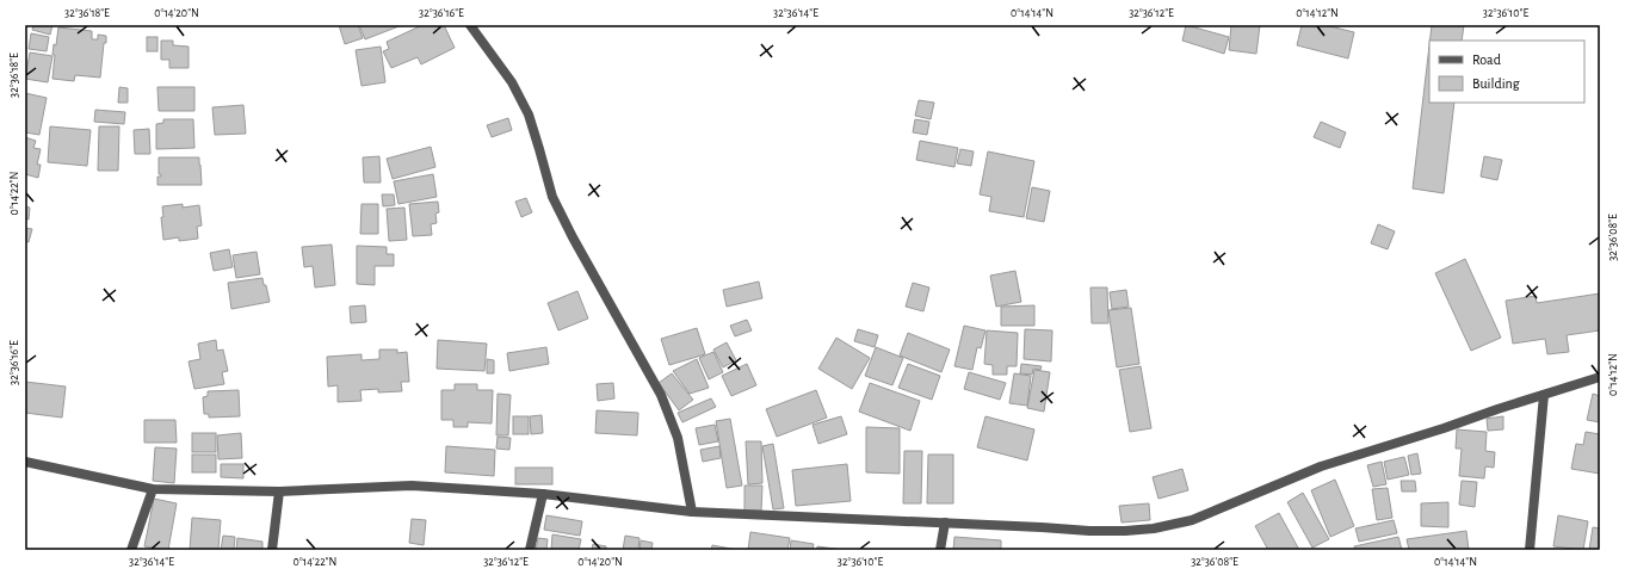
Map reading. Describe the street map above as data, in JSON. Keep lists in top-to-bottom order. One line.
{"legend":["Road","Building"],"coordinates":["32°36'18\"E","0°14'20\"N","32°36'16\"E","32°36'14\"E","0°14'14\"N","32°36'12\"E","0°14'12\"N","32°36'10\"E","0°14'22\"N","32°36'08\"E"]}
